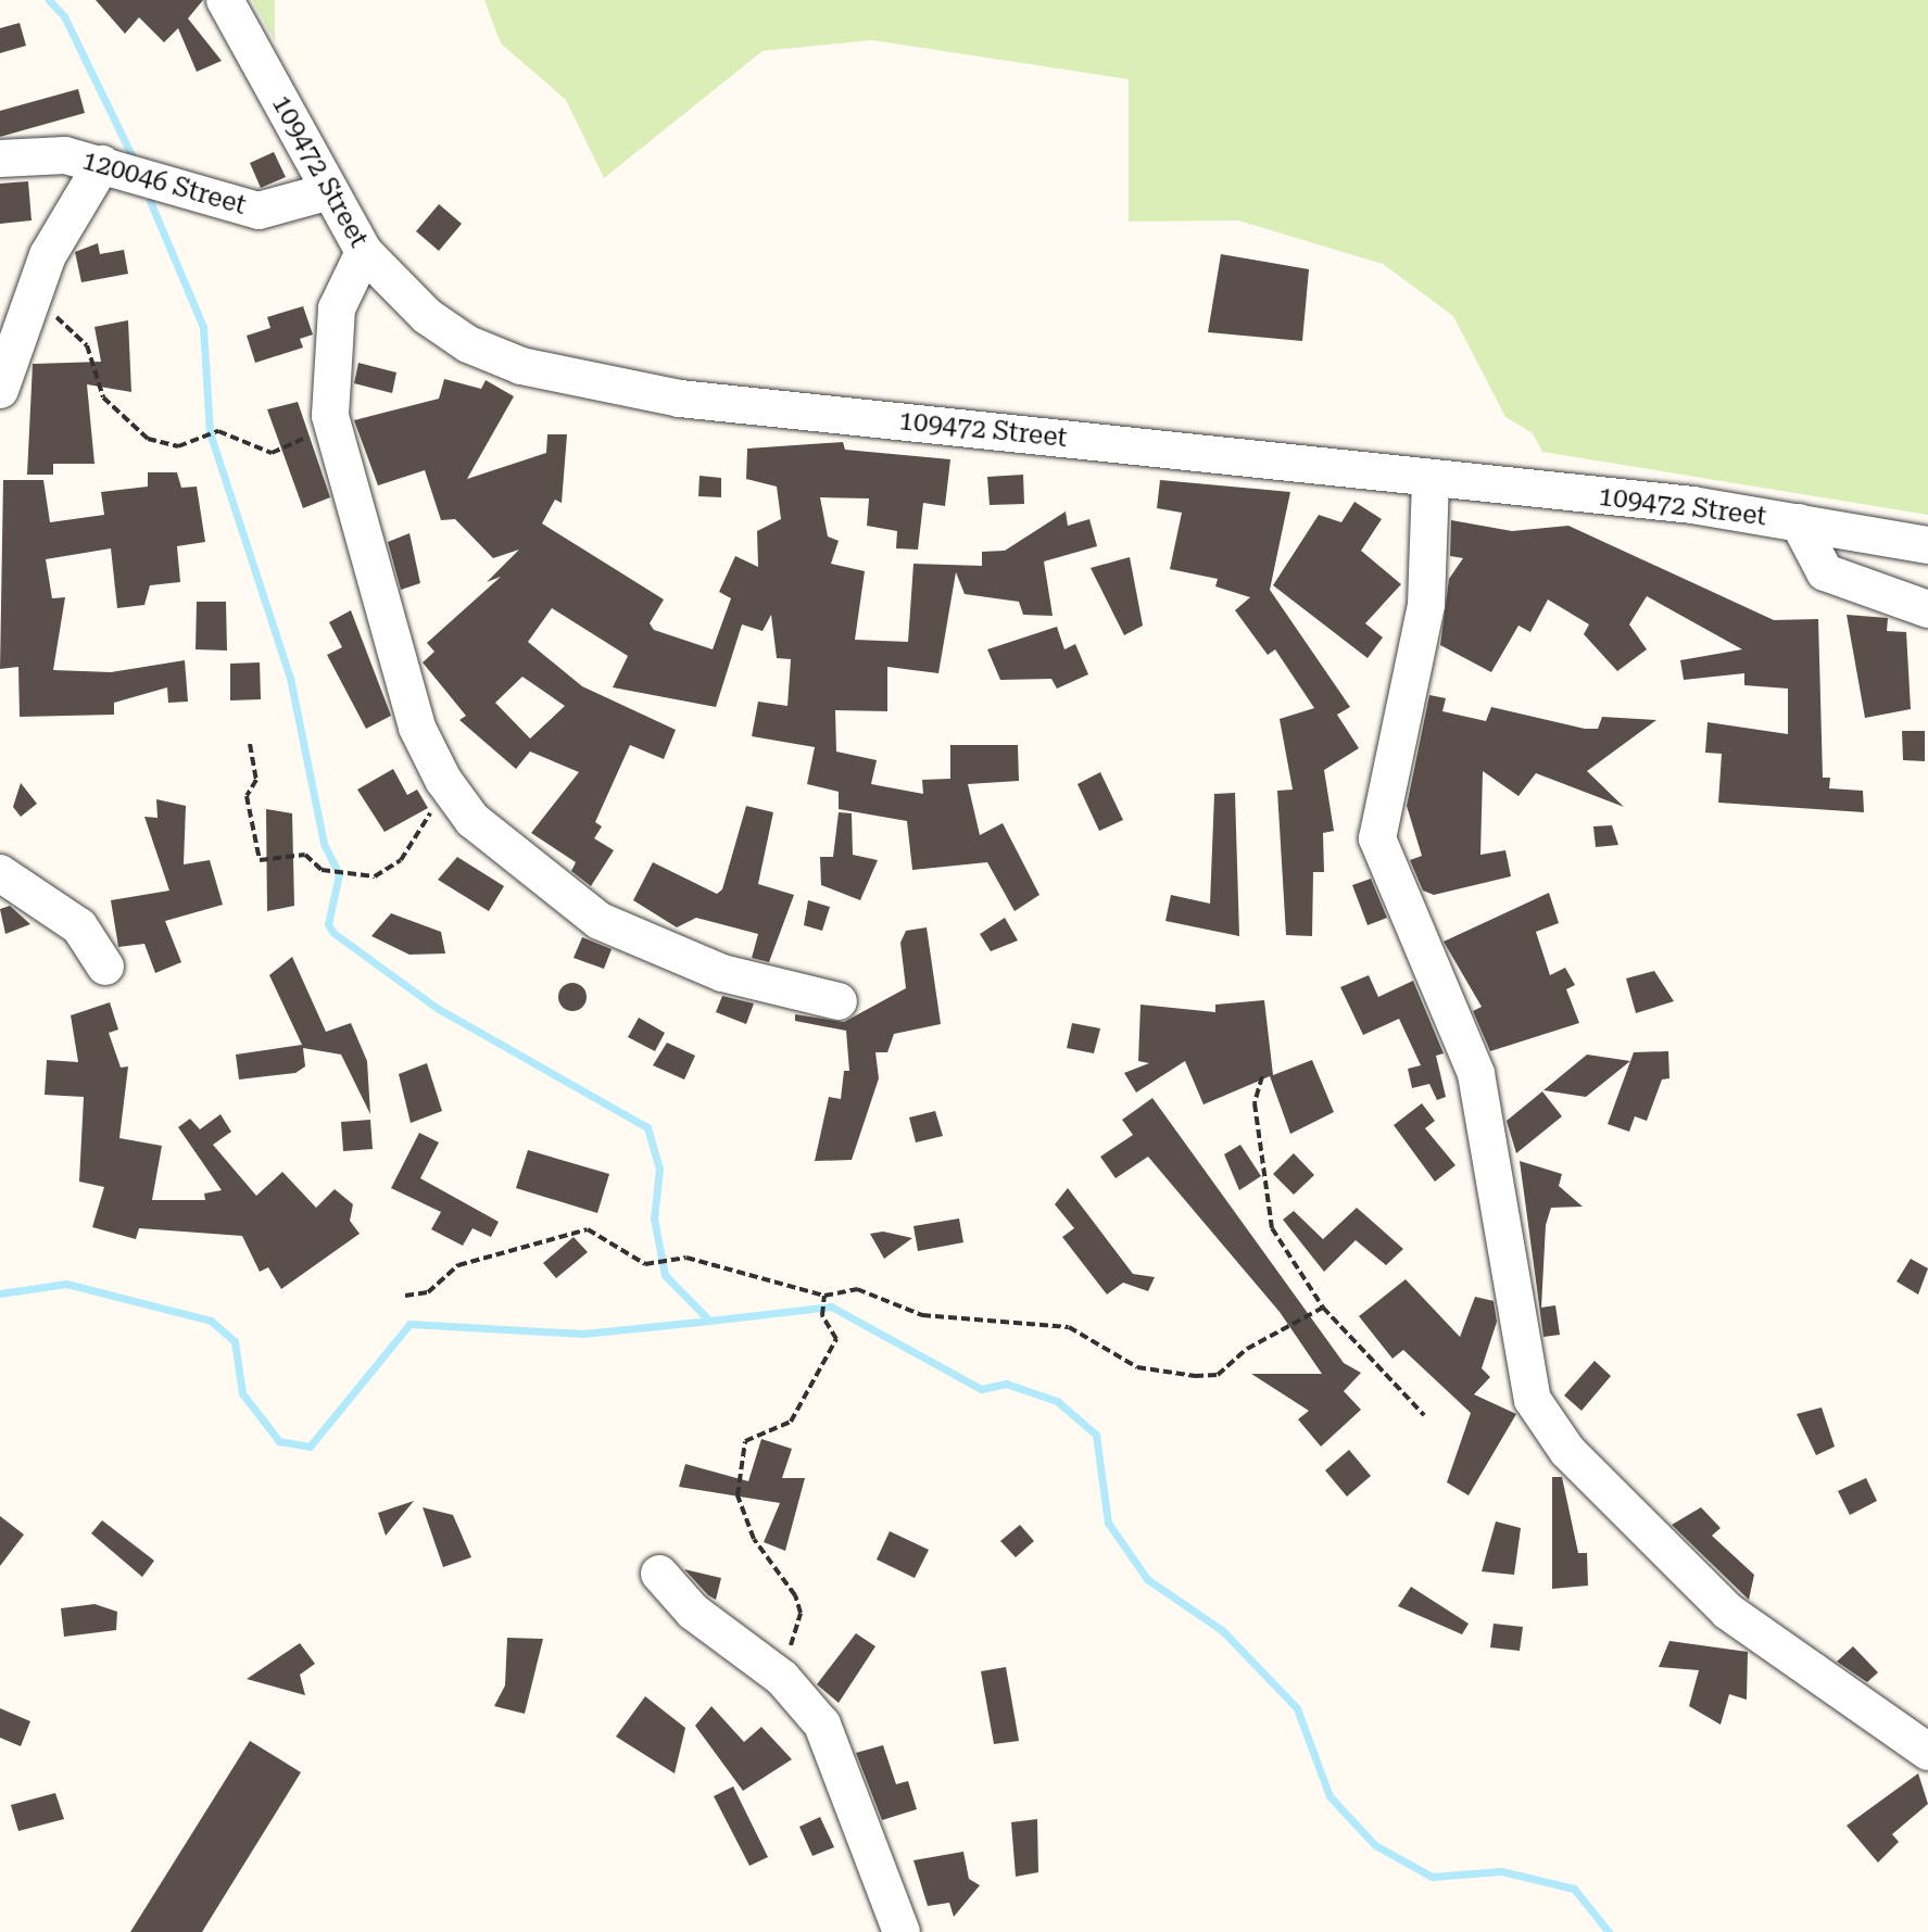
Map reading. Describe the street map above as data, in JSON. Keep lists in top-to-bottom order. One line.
{"streets":{"street":["109472 Street","120046 Street"]},"crossings":[["109472 Street","120046 Street"]]}
